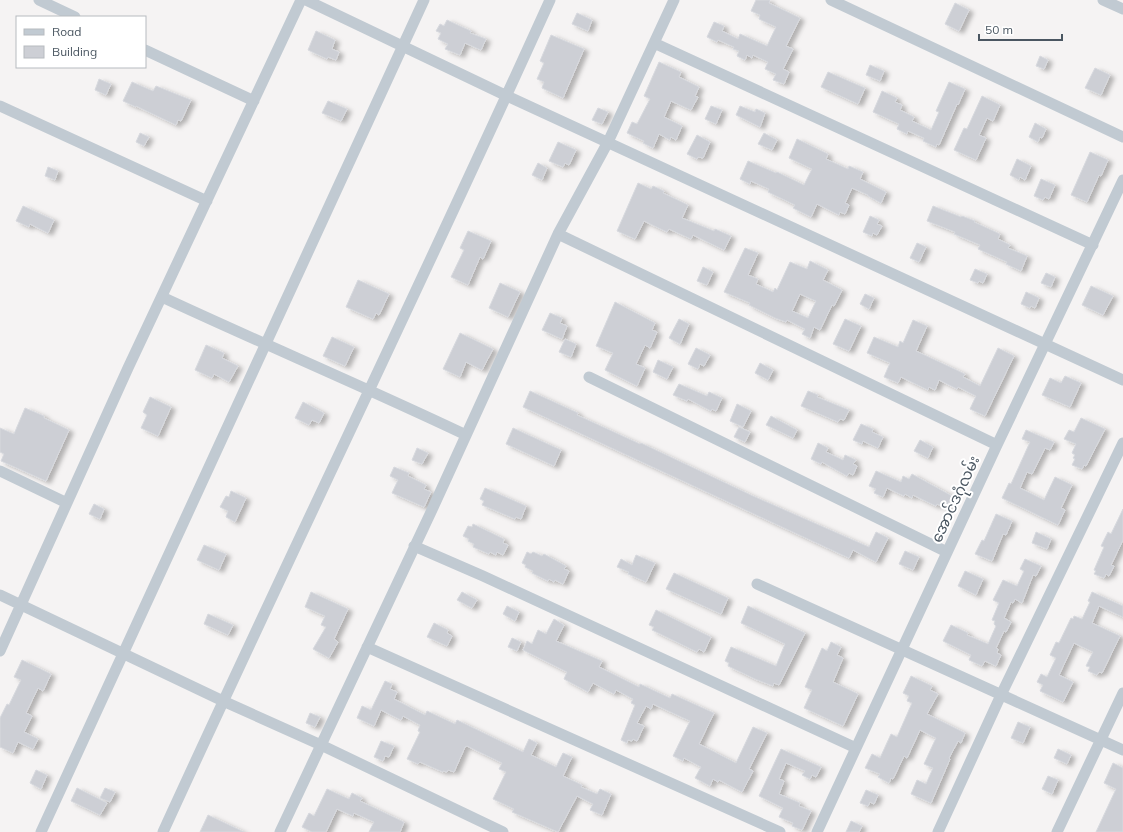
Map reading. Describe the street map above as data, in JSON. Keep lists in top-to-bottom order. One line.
{"streets":{"street":["အောင်ဒဂုံလမ်း"]},"legend":["Road","Building"],"scale_bar":"50 m"}
